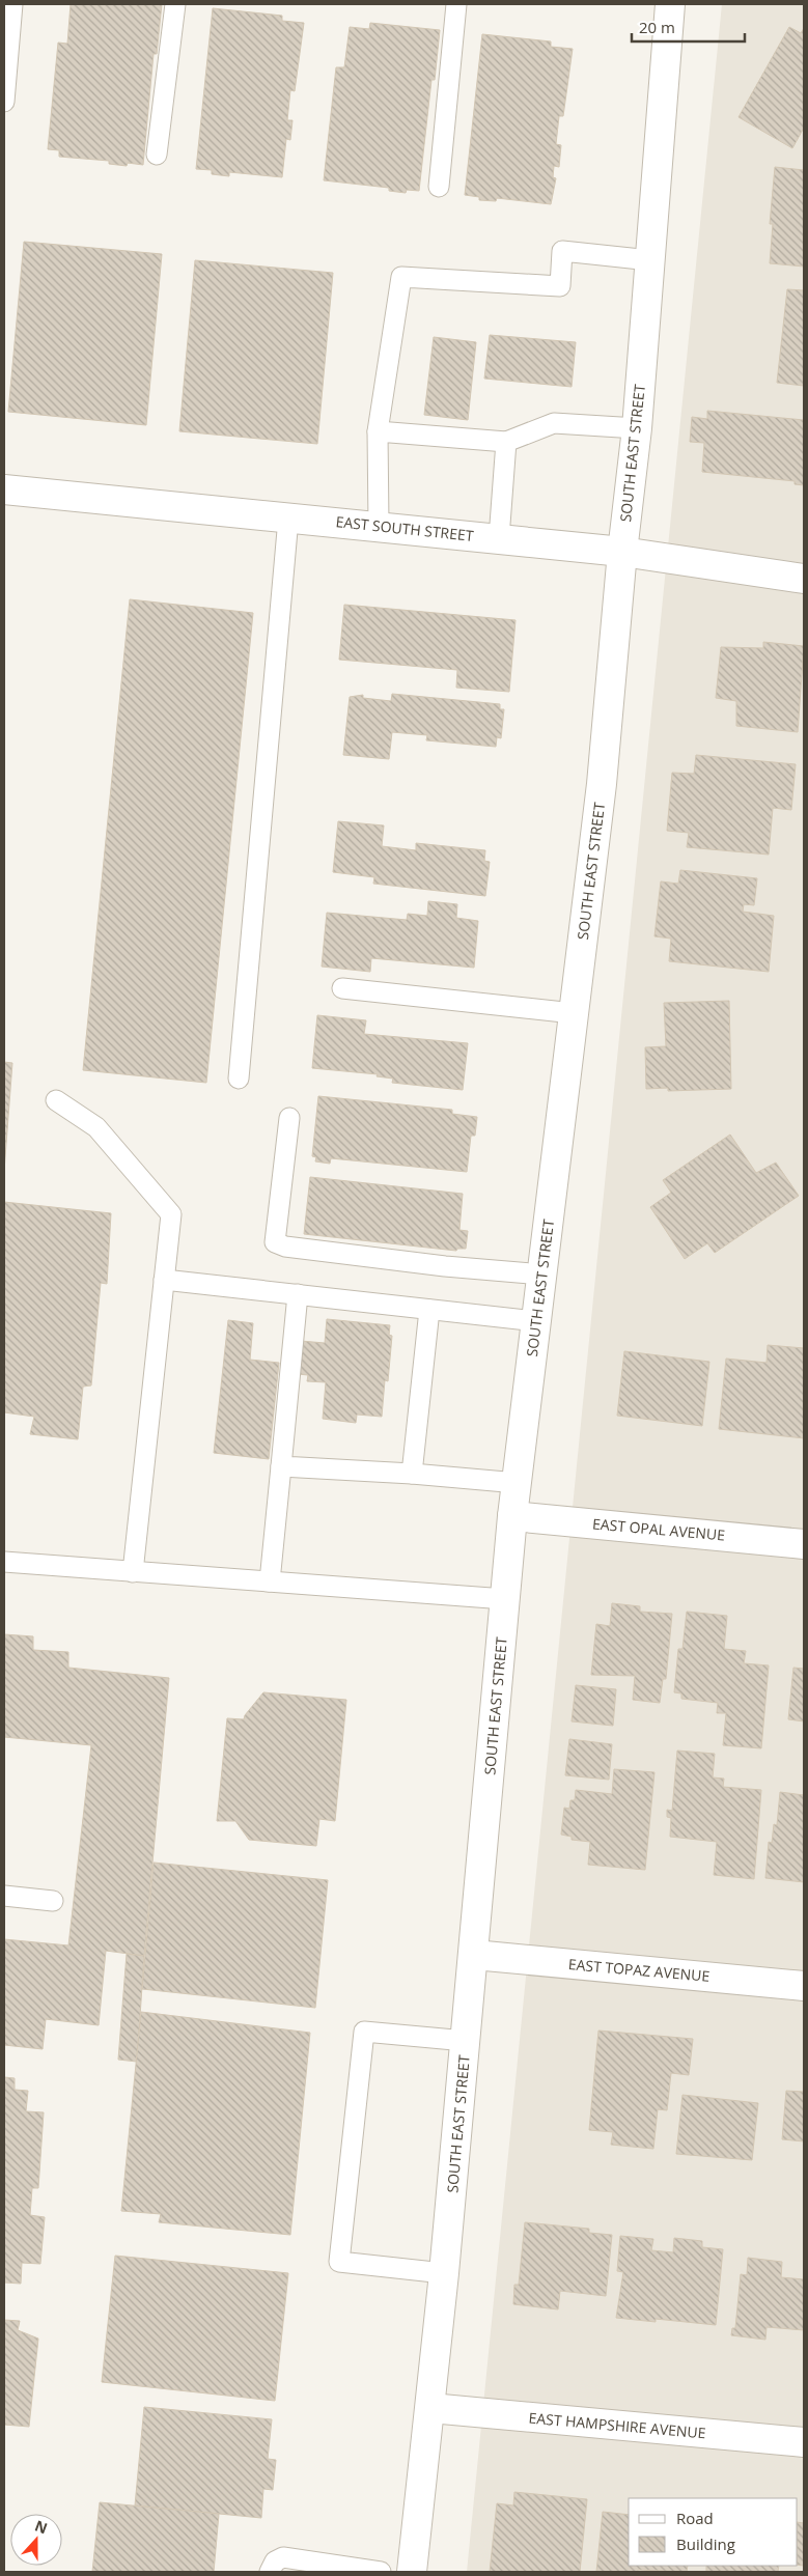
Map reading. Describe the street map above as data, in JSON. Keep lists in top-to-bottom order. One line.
{"streets":{"street":["SOUTH EAST STREET","EAST SOUTH STREET","EAST OPAL AVENUE","EAST TOPAZ AVENUE","EAST HAMPSHIRE AVENUE"]},"crossings":[["SOUTH EAST STREET","EAST SOUTH STREET"],["SOUTH EAST STREET","EAST OPAL AVENUE"],["SOUTH EAST STREET","EAST TOPAZ AVENUE"],["SOUTH EAST STREET","EAST HAMPSHIRE AVENUE"]],"legend":["Road","Building"],"scale_bar":"20 m","north":"top"}
